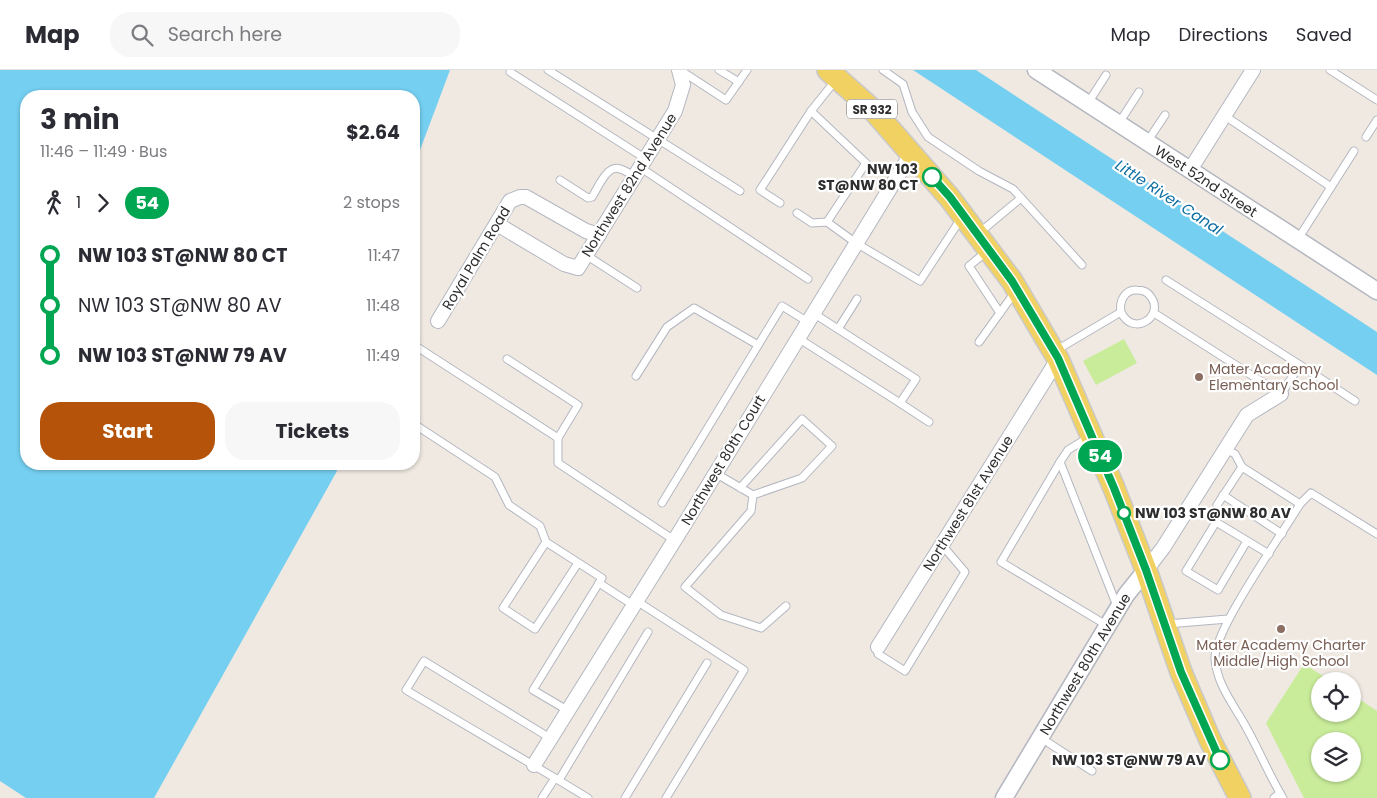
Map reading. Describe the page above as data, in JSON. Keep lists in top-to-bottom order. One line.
{"streets":{"main road":["SR 932"],"street":["West 52nd Street","Northwest 82nd Avenue","Royal Palm Road","Northwest 80th Court","Northwest 81st Avenue","Northwest 80th Avenue"]},"crossings":[["SR 932","Northwest 80th Court"],["SR 932","Northwest 81st Avenue"],["SR 932","Northwest 80th Avenue"],["Northwest 82nd Avenue","Royal Palm Road"]],"water":["Little River Canal"],"places":["NW 103 ST@NW 80 CT","Mater Academy Elementary School","NW 103 ST@NW 80 AV","Mater Academy Charter Middle/High School","NW 103 ST@NW 79 AV"],"lines":["bus line 54"],"page":{"header":"Map","search":"Search here","nav":["Map","Directions","Saved"],"on_map":"54","heading":["3 min","11:46 – 11:49 · Bus","$2.64"],"legs":["1","54","2 stops"],"list":[{"name":"NW 103 ST@NW 80 CT","value":"11:47"},{"name":"NW 103 ST@NW 80 AV","value":"11:48"},{"name":"NW 103 ST@NW 79 AV","value":"11:49"}],"buttons":["Start","Tickets"]}}
